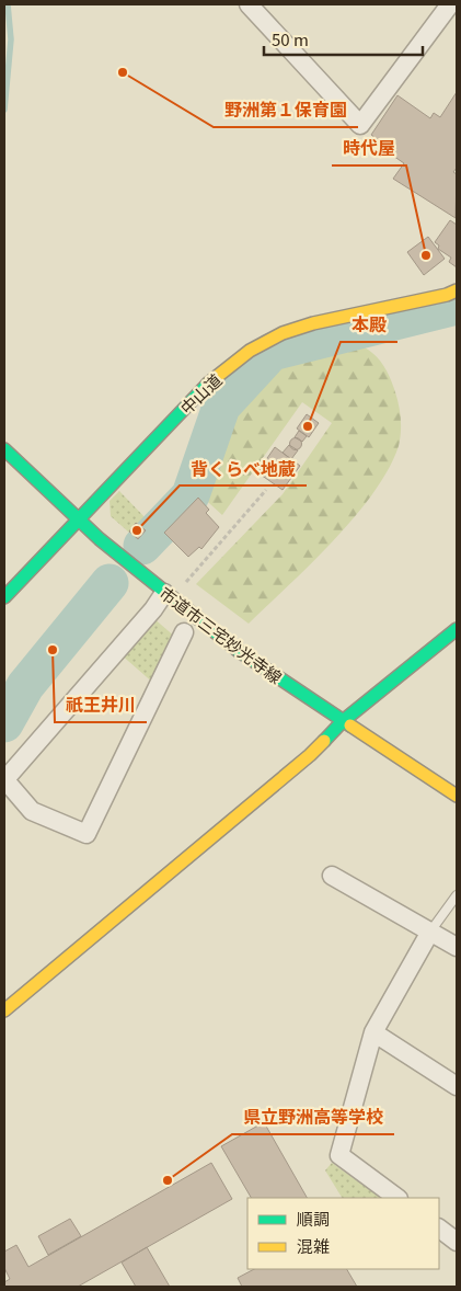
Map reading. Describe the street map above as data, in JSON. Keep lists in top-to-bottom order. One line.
{"streets":{"street":["中山道","市道市三宅妙光寺線"]},"crossings":[["中山道","市道市三宅妙光寺線"]],"places":["野洲第１保育園","時代屋","本殿","背くらべ地蔵","祇王井川","県立野洲高等学校"],"legend":["順調","混雑"],"scale_bar":"50 m"}
